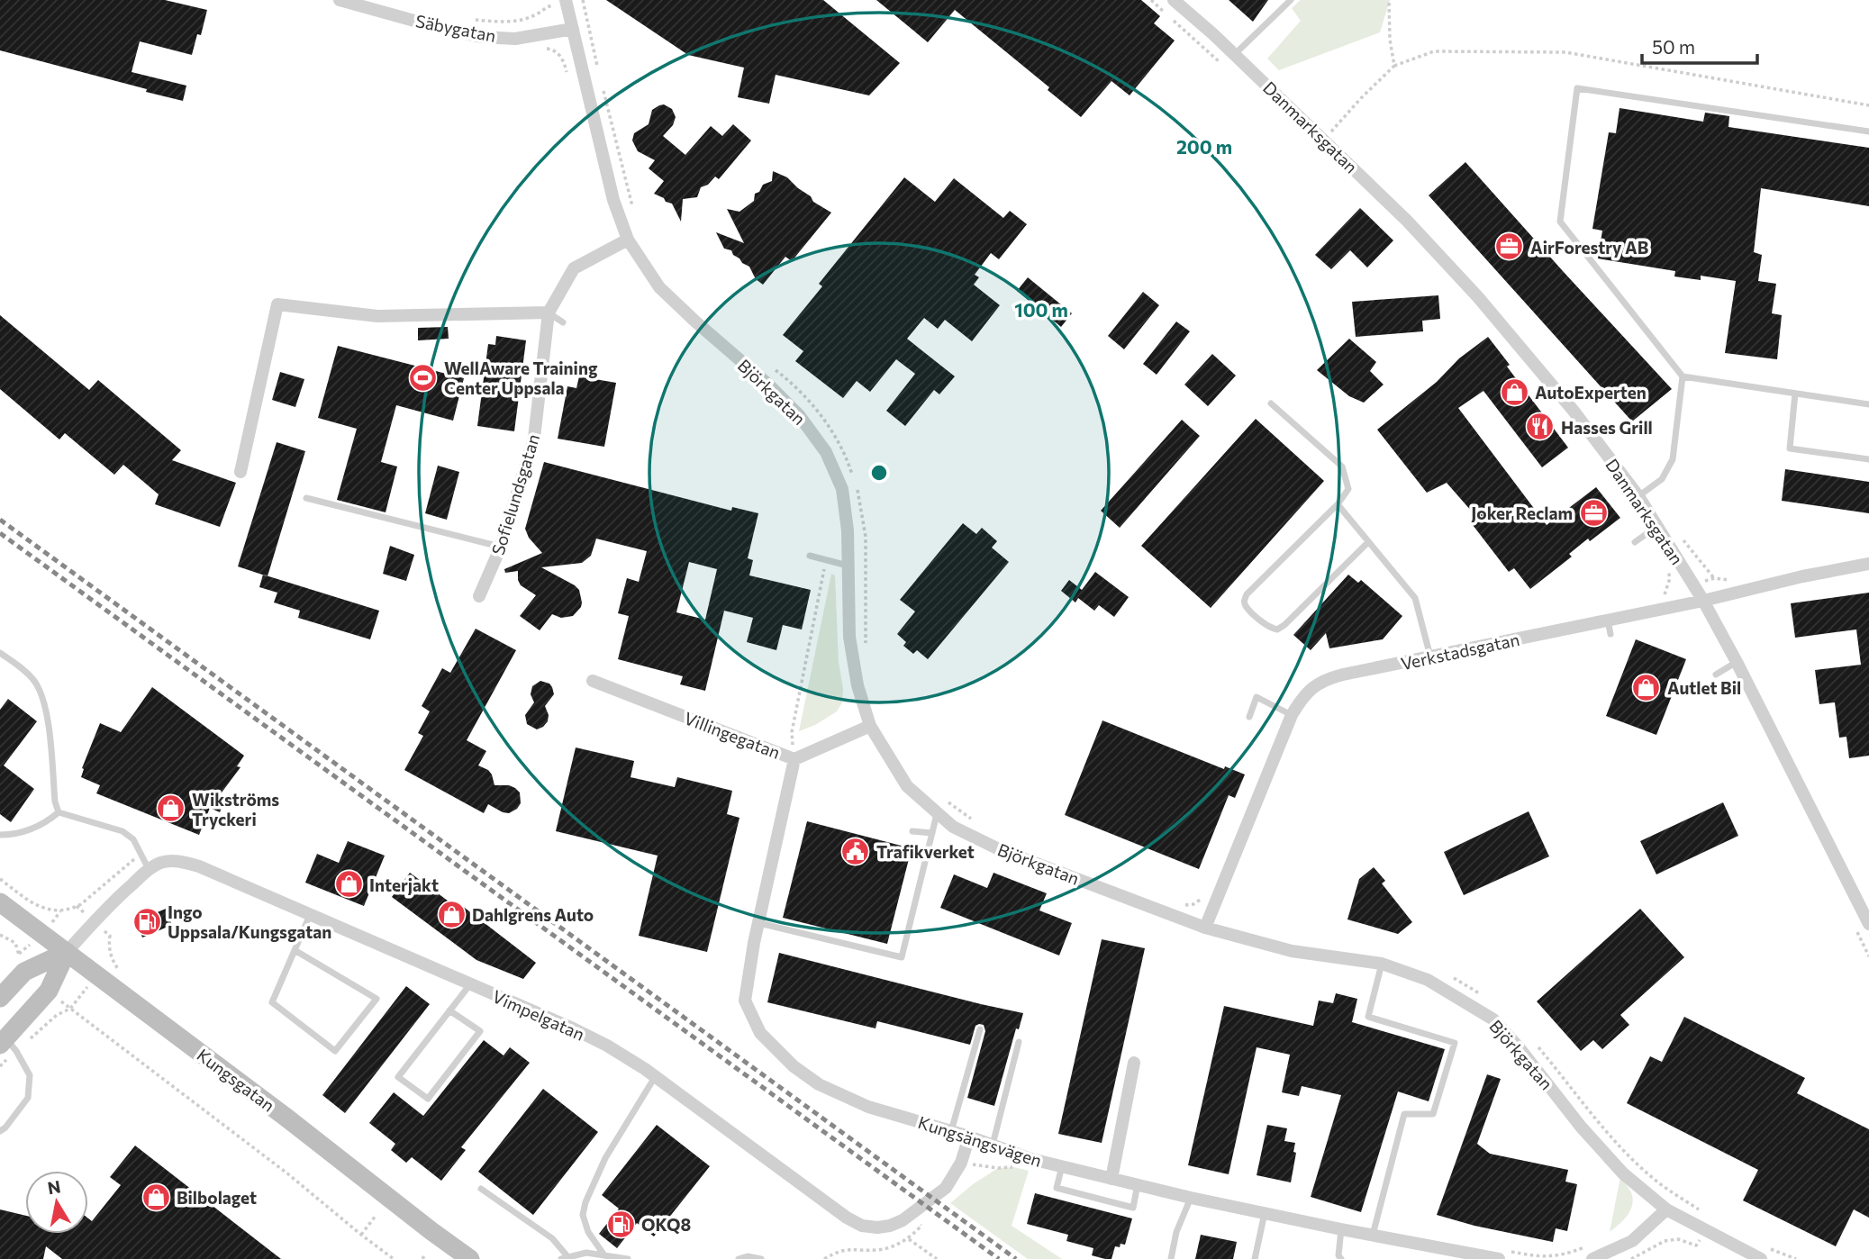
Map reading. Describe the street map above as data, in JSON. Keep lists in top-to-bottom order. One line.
{"streets":{"main road":["Kungsgatan"],"street":["Säbygatan","Danmarksgatan","Björkgatan","Sofielundsgatan","Verkstadsgatan","Villingegatan","Vimpelgatan","Kungsängsvägen"]},"crossings":[["Säbygatan","Björkgatan"],["Danmarksgatan","Verkstadsgatan"],["Björkgatan","Sofielundsgatan"],["Björkgatan","Verkstadsgatan"],["Björkgatan","Villingegatan"],["Villingegatan","Kungsängsvägen"],["Vimpelgatan","Kungsgatan"],["Vimpelgatan","Kungsängsvägen"]],"places":{"office":["AirForestry AB","Joker Reclam"],"sports":["WellAware Training Center Uppsala"],"shop":["AutoExperten","Autlet Bil","Wikströms Tryckeri","Interjakt","Dahlgrens Auto","Bilbolaget"],"restaurant":["Hasses Grill"],"public building":["Trafikverket"],"fuel station":["Ingo Uppsala/Kungsgatan","OKQ8"]},"scale_bar":"50 m","north":"top","rings":["200 m","100 m"]}
